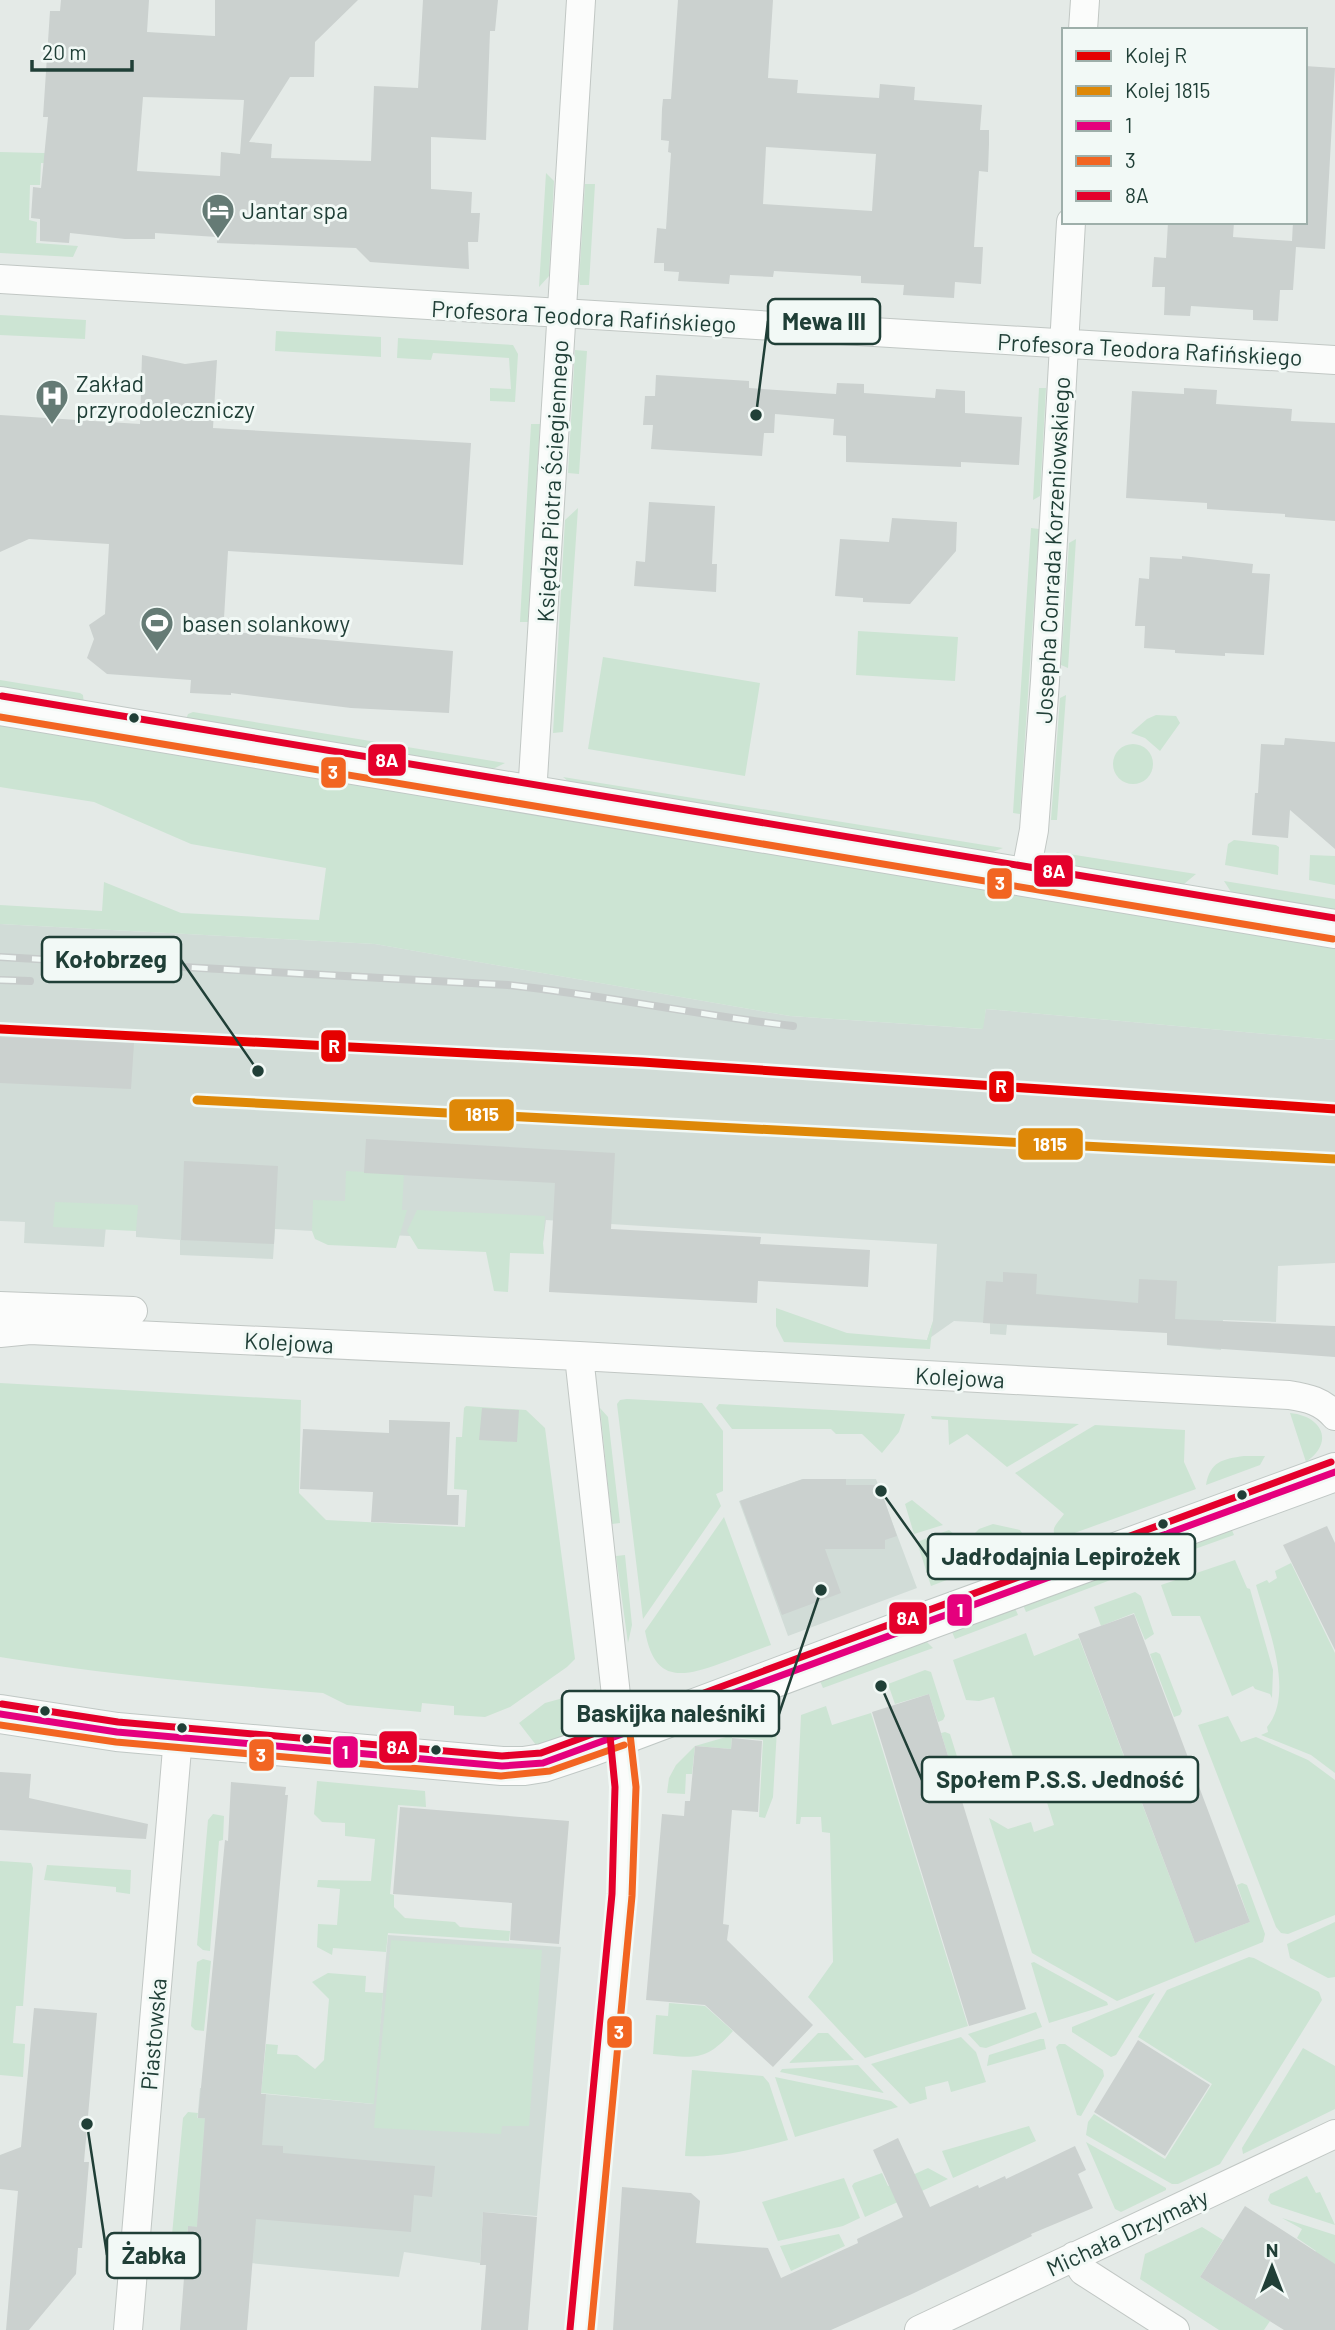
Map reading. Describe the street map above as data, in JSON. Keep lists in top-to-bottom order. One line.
{"streets":{"street":["Profesora Teodora Rafińskiego","Księdza Piotra Ściegiennego","Josepha Conrada Korzeniowskiego","Kolejowa","Piastowska","Michała Drzymały"]},"crossings":[["Profesora Teodora Rafińskiego","Księdza Piotra Ściegiennego"],["Profesora Teodora Rafińskiego","Josepha Conrada Korzeniowskiego"]],"places":{"hotel":["Jantar spa"],"other":["Mewa III","Kołobrzeg","Jadłodajnia Lepirożek","Baskijka naleśniki","Społem P.S.S. Jedność","Żabka"],"hospital":["Zakład przyrodoleczniczy"],"sports":["basen solankowy"]},"lines":["transit line 8A","transit line 3","rail line R","rail line 1815","transit line 1"],"legend":["Kolej R","Kolej 1815","1","3","8A"],"scale_bar":"20 m","north":"top"}
